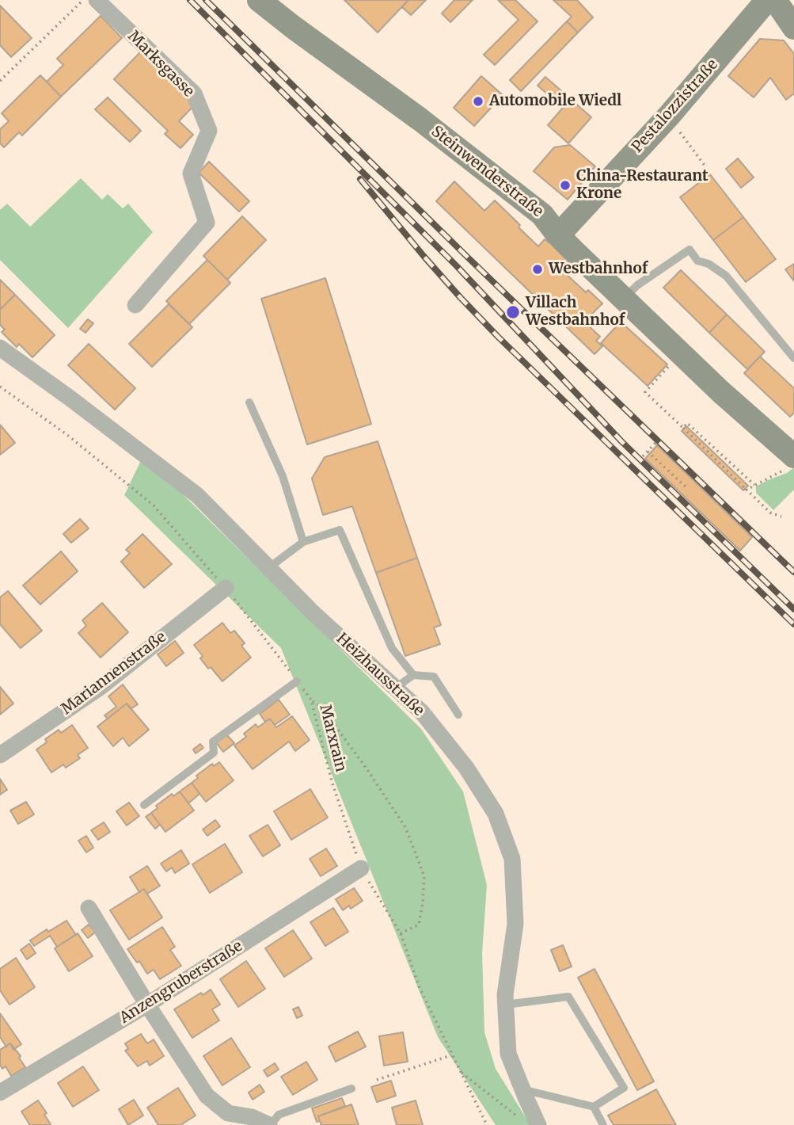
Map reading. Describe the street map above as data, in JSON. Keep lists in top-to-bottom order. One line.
{"streets":{"main road":["Pestalozzistraße","Steinwenderstraße"],"street":["Marksgasse","Mariannenstraße","Heizhausstraße","Anzengruberstraße"],"path":["Marxrain"]},"crossings":[["Pestalozzistraße","Steinwenderstraße"],["Mariannenstraße","Marxrain"],["Marxrain","Anzengruberstraße"]],"places":["Automobile Wiedl","China-Restaurant Krone","Westbahnhof","Villach Westbahnhof"]}
